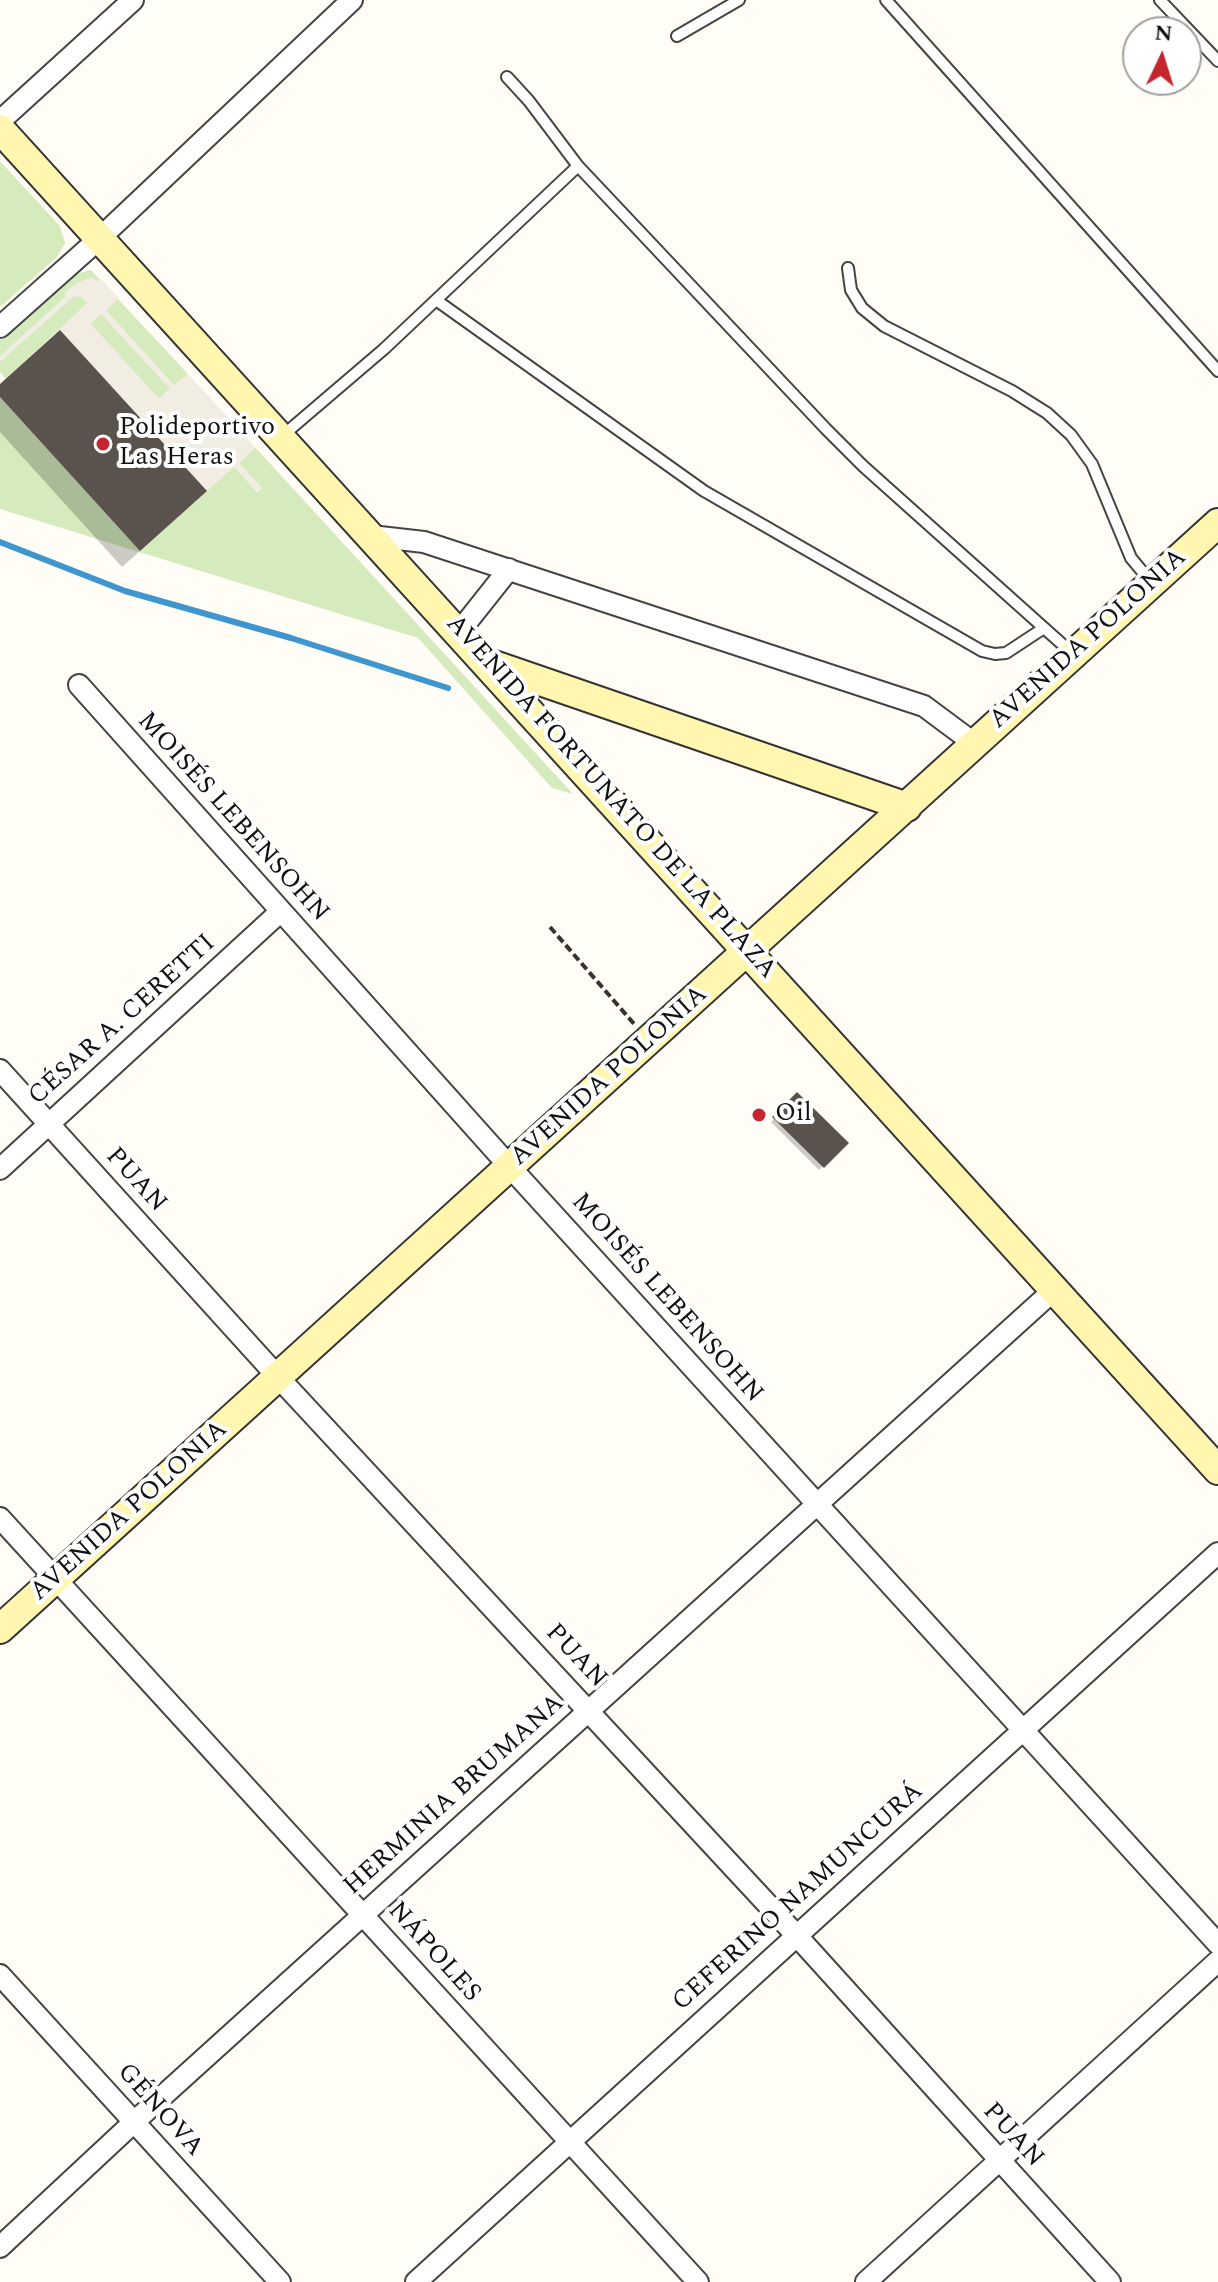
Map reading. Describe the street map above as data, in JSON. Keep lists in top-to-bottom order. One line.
{"streets":{"main road":["AVENIDA POLONIA","AVENIDA FORTUNATO DE LA PLAZA"],"street":["MOISÉS LEBENSOHN","CÉSAR A. CERETTI","PUAN","HERMINIA BRUMANA","CEFERINO NAMUNCURÁ","NÁPOLES","GÉNOVA"]},"crossings":[["AVENIDA POLONIA","AVENIDA FORTUNATO DE LA PLAZA"],["AVENIDA POLONIA","MOISÉS LEBENSOHN"],["AVENIDA POLONIA","PUAN"],["AVENIDA POLONIA","NÁPOLES"],["AVENIDA FORTUNATO DE LA PLAZA","HERMINIA BRUMANA"],["MOISÉS LEBENSOHN","CÉSAR A. CERETTI"],["MOISÉS LEBENSOHN","HERMINIA BRUMANA"],["MOISÉS LEBENSOHN","CEFERINO NAMUNCURÁ"],["CÉSAR A. CERETTI","PUAN"],["PUAN","HERMINIA BRUMANA"],["PUAN","CEFERINO NAMUNCURÁ"],["HERMINIA BRUMANA","NÁPOLES"],["HERMINIA BRUMANA","GÉNOVA"],["CEFERINO NAMUNCURÁ","NÁPOLES"]],"places":["Polideportivo Las Heras","Oil"],"north":"top"}
